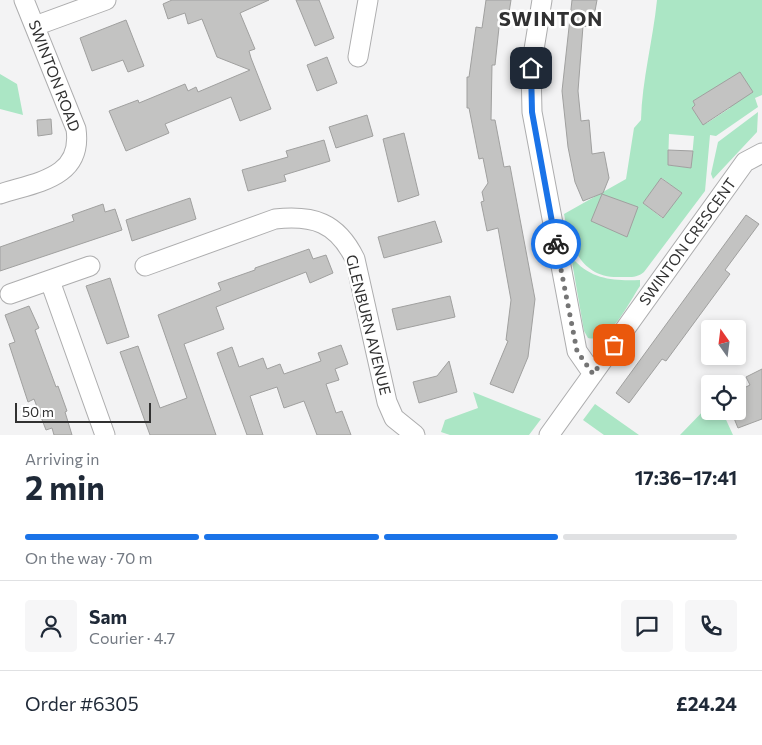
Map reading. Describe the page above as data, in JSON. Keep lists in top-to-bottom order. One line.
{"streets":{"street":["SWINTON ROAD","SWINTON CRESCENT","GLENBURN AVENUE"]},"districts":["SWINTON"],"scale_bar":"50 m","north":"top","page":{"scale":"50 m","heading":["2 min","Arriving in","17:36–17:41"],"panel":["Sam","Courier · 4.7","Order #6305","£24.24"],"bar":"On the way · 70 m"}}
